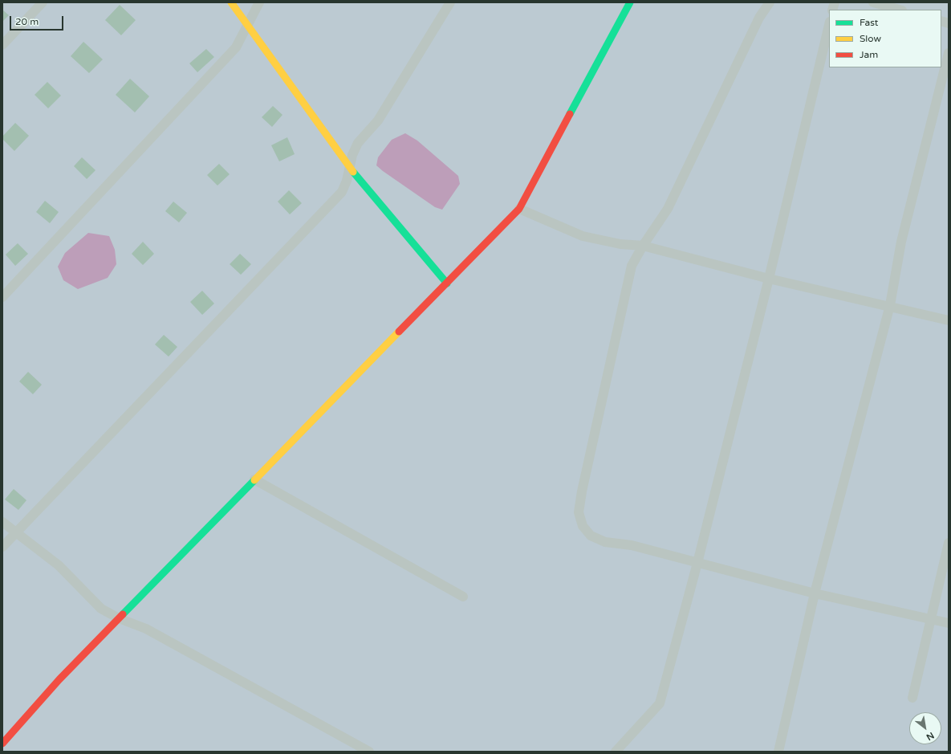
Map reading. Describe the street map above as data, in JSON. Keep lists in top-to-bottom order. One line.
{"legend":["Fast","Slow","Jam"],"scale_bar":"20 m","north":"bottom right"}
